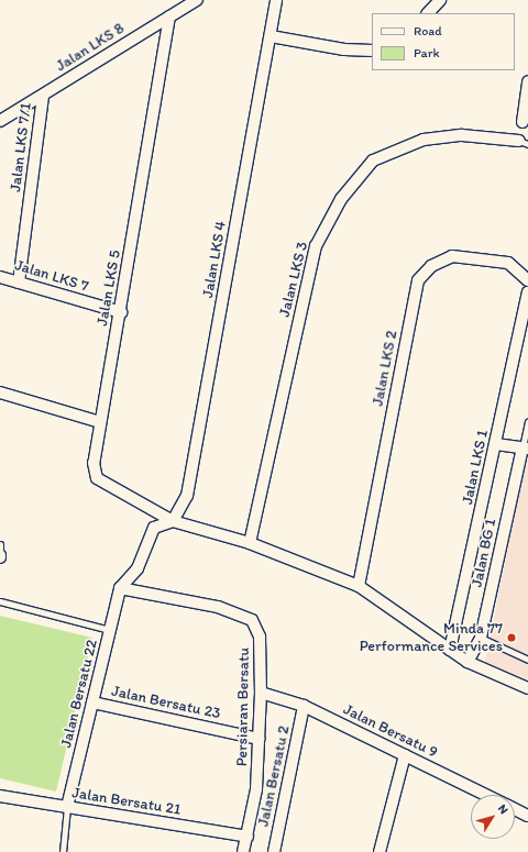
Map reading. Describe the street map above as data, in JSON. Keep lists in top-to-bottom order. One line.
{"streets":{"street":["Jalan LKS 8","Jalan LKS 7/1","Jalan LKS 4","Jalan LKS 7","Jalan LKS 3","Jalan LKS 5","Jalan LKS 2","Jalan LKS 1","Jalan BG 1","Jalan Bersatu 22","Jalan Bersatu 23","Persiaran Bersatu","Jalan Bersatu 9","Jalan Bersatu 2","Jalan Bersatu 21"]},"crossings":[["Jalan LKS 8","Jalan LKS 7/1"],["Jalan LKS 8","Jalan LKS 5"],["Jalan LKS 7/1","Jalan LKS 7"],["Jalan LKS 4","Jalan LKS 5"],["Jalan LKS 7","Jalan LKS 5"],["Jalan LKS 3","Jalan LKS 5"],["Jalan LKS 5","Jalan LKS 2"],["Jalan LKS 5","Jalan LKS 1"],["Jalan LKS 5","Jalan BG 1"],["Jalan Bersatu 22","Jalan Bersatu 23"],["Jalan Bersatu 22","Persiaran Bersatu"],["Jalan Bersatu 22","Jalan Bersatu 21"],["Jalan Bersatu 23","Persiaran Bersatu"],["Persiaran Bersatu","Jalan Bersatu 9"],["Persiaran Bersatu","Jalan Bersatu 21"],["Jalan Bersatu 9","Jalan Bersatu 2"]],"places":["Minda 77 Performance Services"],"legend":["Road","Park"],"north":"top right"}
